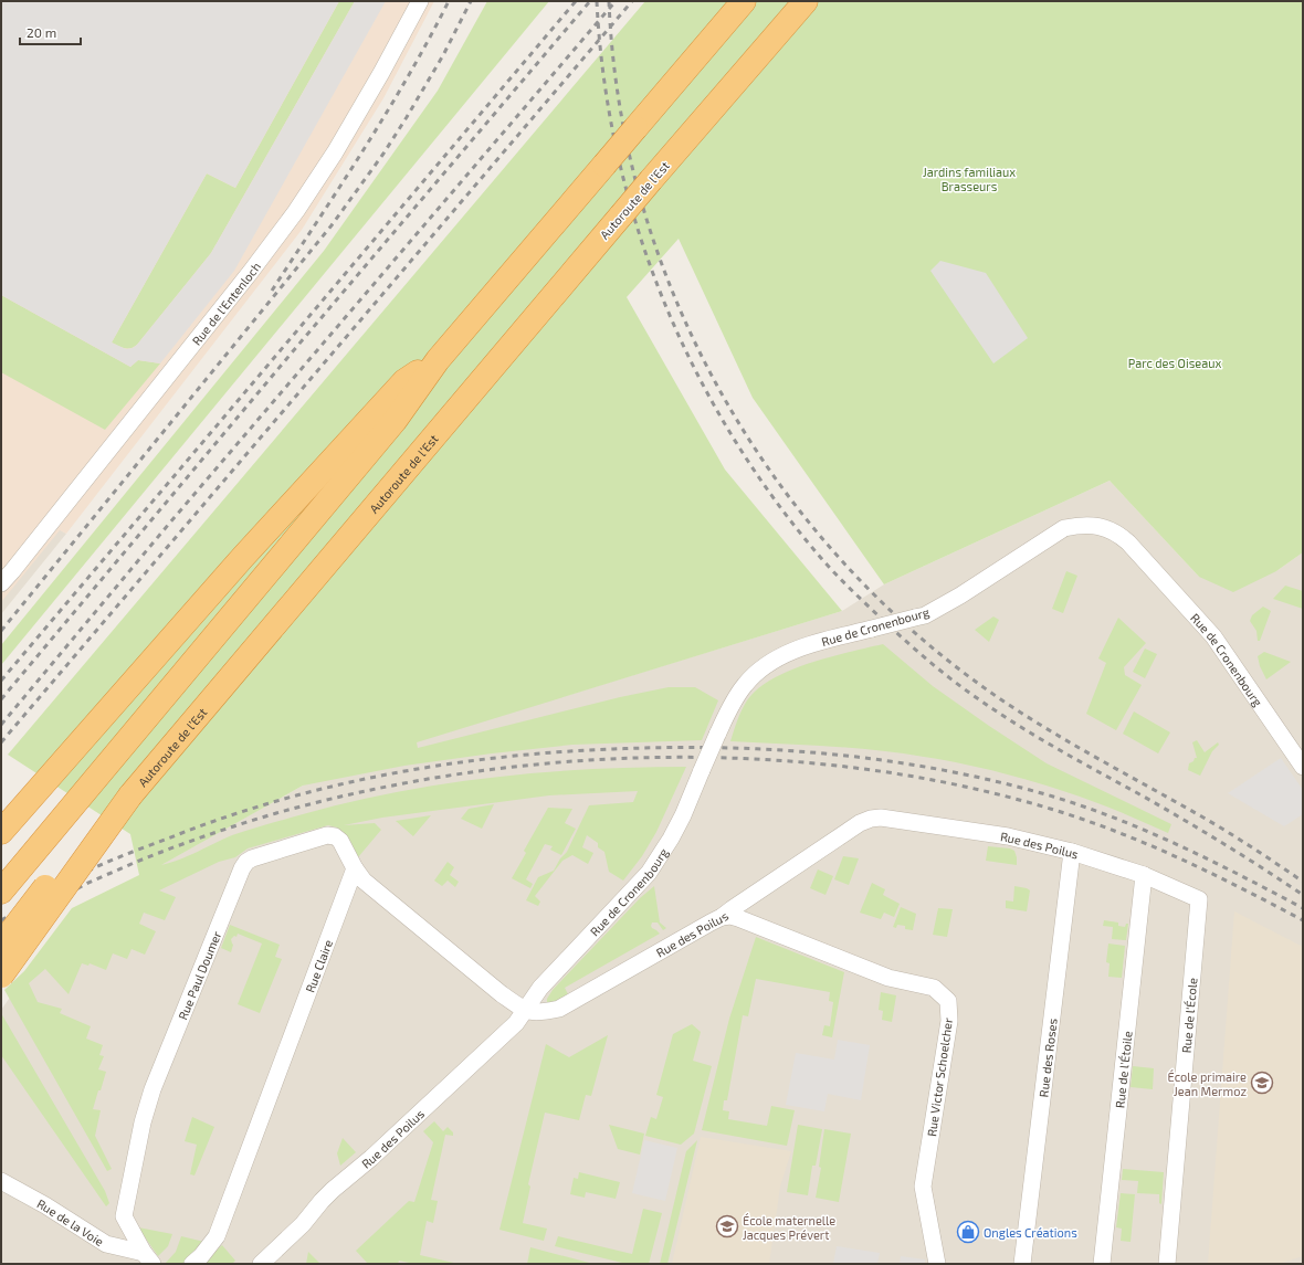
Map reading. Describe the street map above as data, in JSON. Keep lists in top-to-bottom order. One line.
{"streets":{"highway":["Autoroute de l’Est"],"street":["Rue de l'Entenloch","Rue de Cronenbourg","Rue des Poilus","Rue Claire","Rue Paul Doumer","Rue de l'École","Rue des Roses","Rue de l'Étoile","Rue Victor Schoelcher","Rue de la Voie"]},"crossings":[["Rue de Cronenbourg","Rue des Poilus"],["Rue des Poilus","Rue de l'École"],["Rue des Poilus","Rue des Roses"],["Rue des Poilus","Rue de l'Étoile"],["Rue des Poilus","Rue Victor Schoelcher"],["Rue Claire","Rue Paul Doumer"],["Rue Paul Doumer","Rue de la Voie"]],"parks":["Jardins familiaux Brasseurs","Parc des Oiseaux"],"places":{"school or university":["École primaire Jean Mermoz","École maternelle Jacques Prévert"],"shop":["Ongles Créations"]},"scale_bar":"20 m"}
